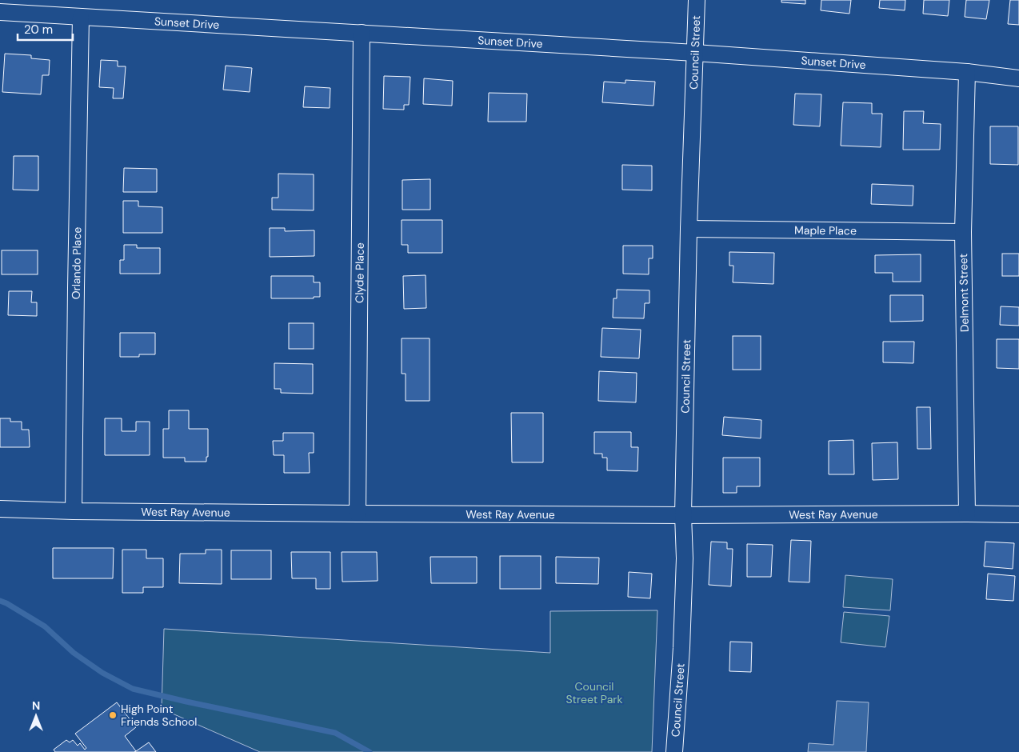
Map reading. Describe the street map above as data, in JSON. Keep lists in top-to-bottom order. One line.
{"streets":{"street":["Sunset Drive","Council Street","Maple Place","Orlando Place","Clyde Place","Delmont Street","West Ray Avenue"]},"crossings":[["Sunset Drive","Council Street"],["Sunset Drive","Orlando Place"],["Sunset Drive","Clyde Place"],["Sunset Drive","Delmont Street"],["Council Street","Maple Place"],["Council Street","West Ray Avenue"],["Maple Place","Delmont Street"],["Orlando Place","West Ray Avenue"],["Clyde Place","West Ray Avenue"],["Delmont Street","West Ray Avenue"]],"parks":["Council Street Park"],"places":["High Point Friends School"],"scale_bar":"20 m","north":"top"}
